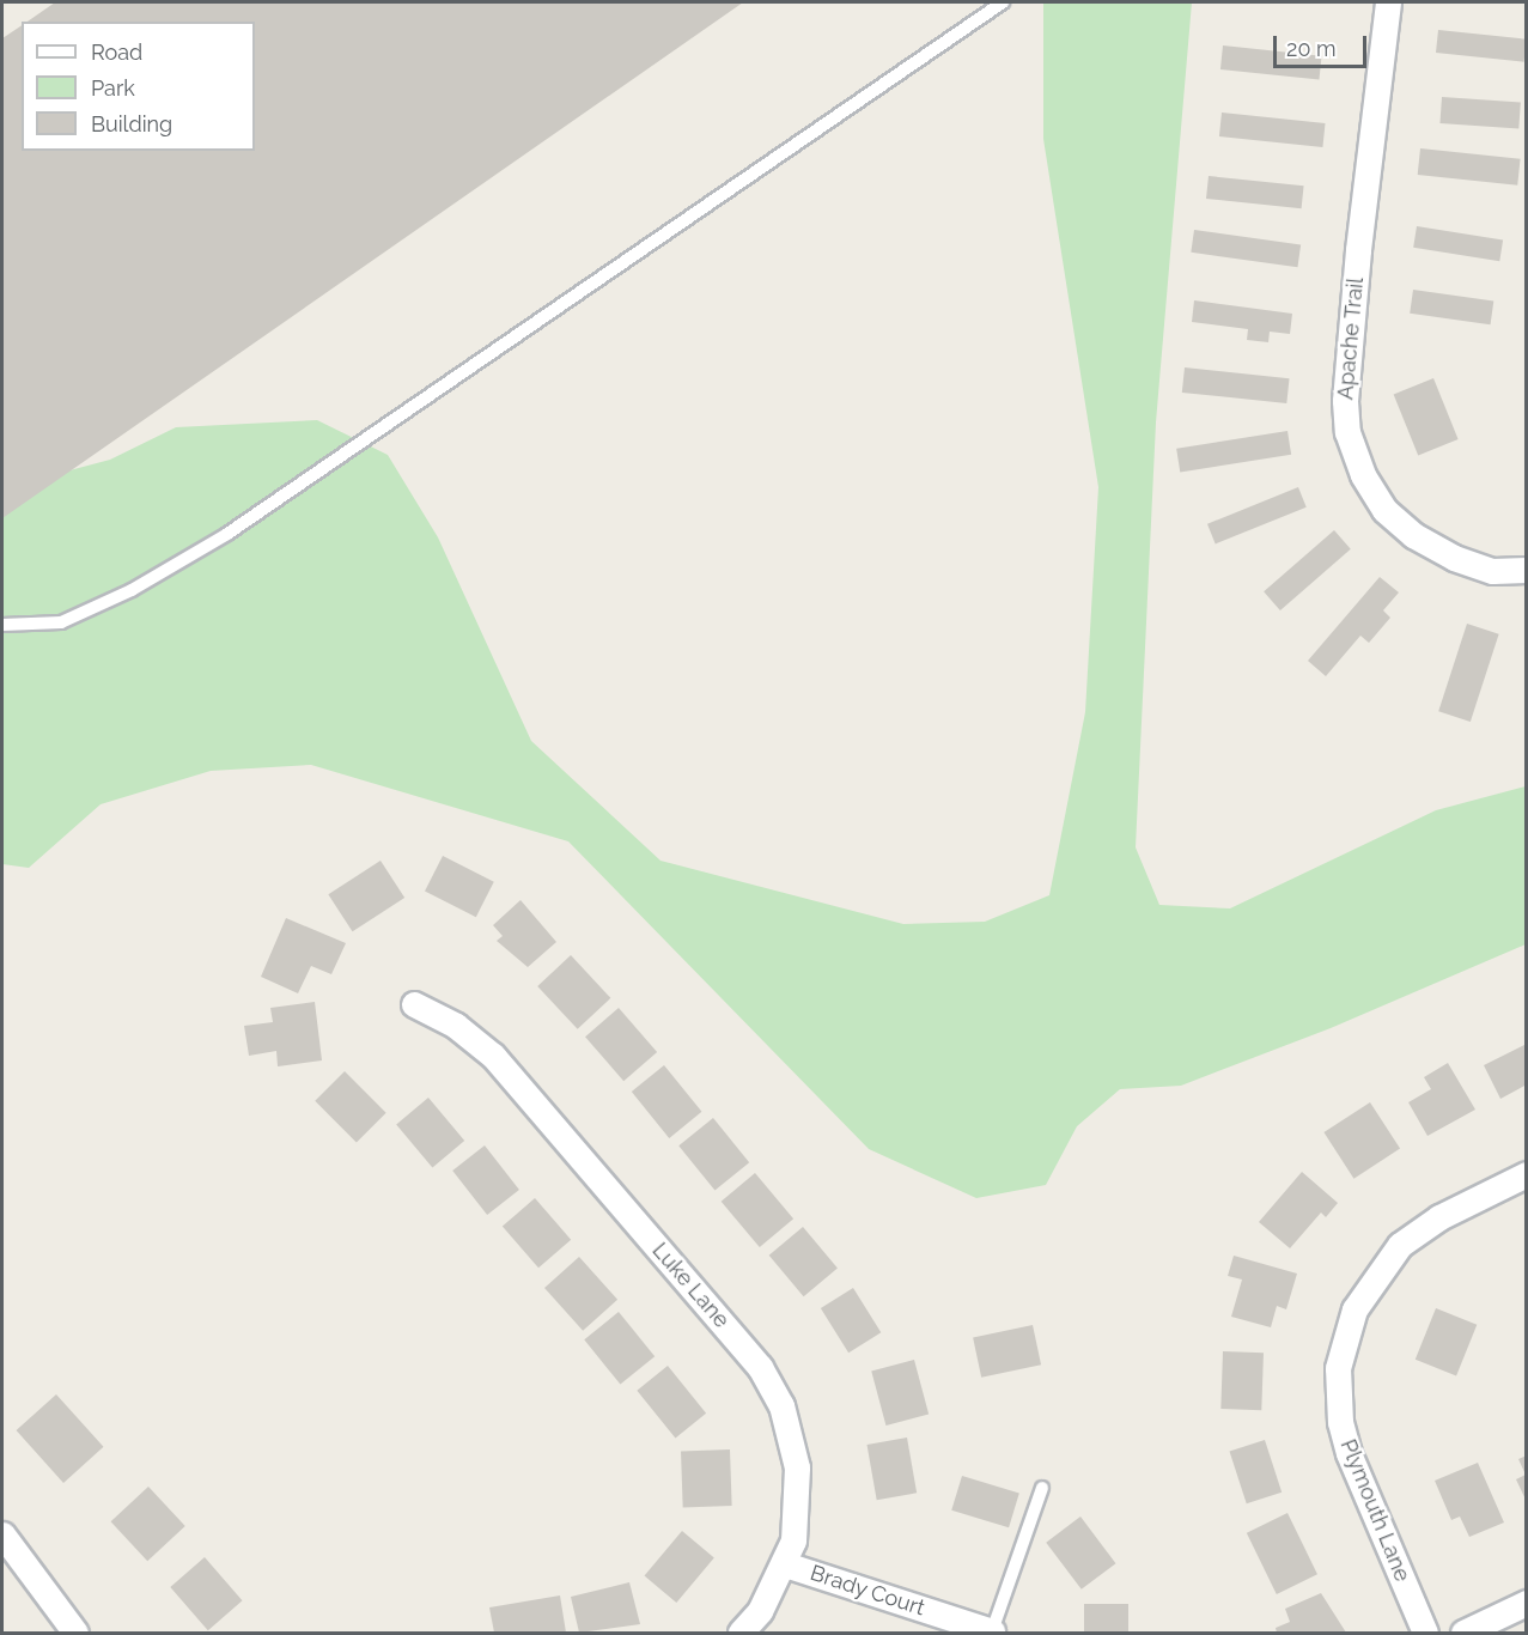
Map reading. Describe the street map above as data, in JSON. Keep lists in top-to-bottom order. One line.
{"streets":{"street":["Apache Trail","Luke Lane","Plymouth Lane","Brady Court"]},"crossings":[["Luke Lane","Brady Court"]],"legend":["Road","Park","Building"],"scale_bar":"20 m"}
